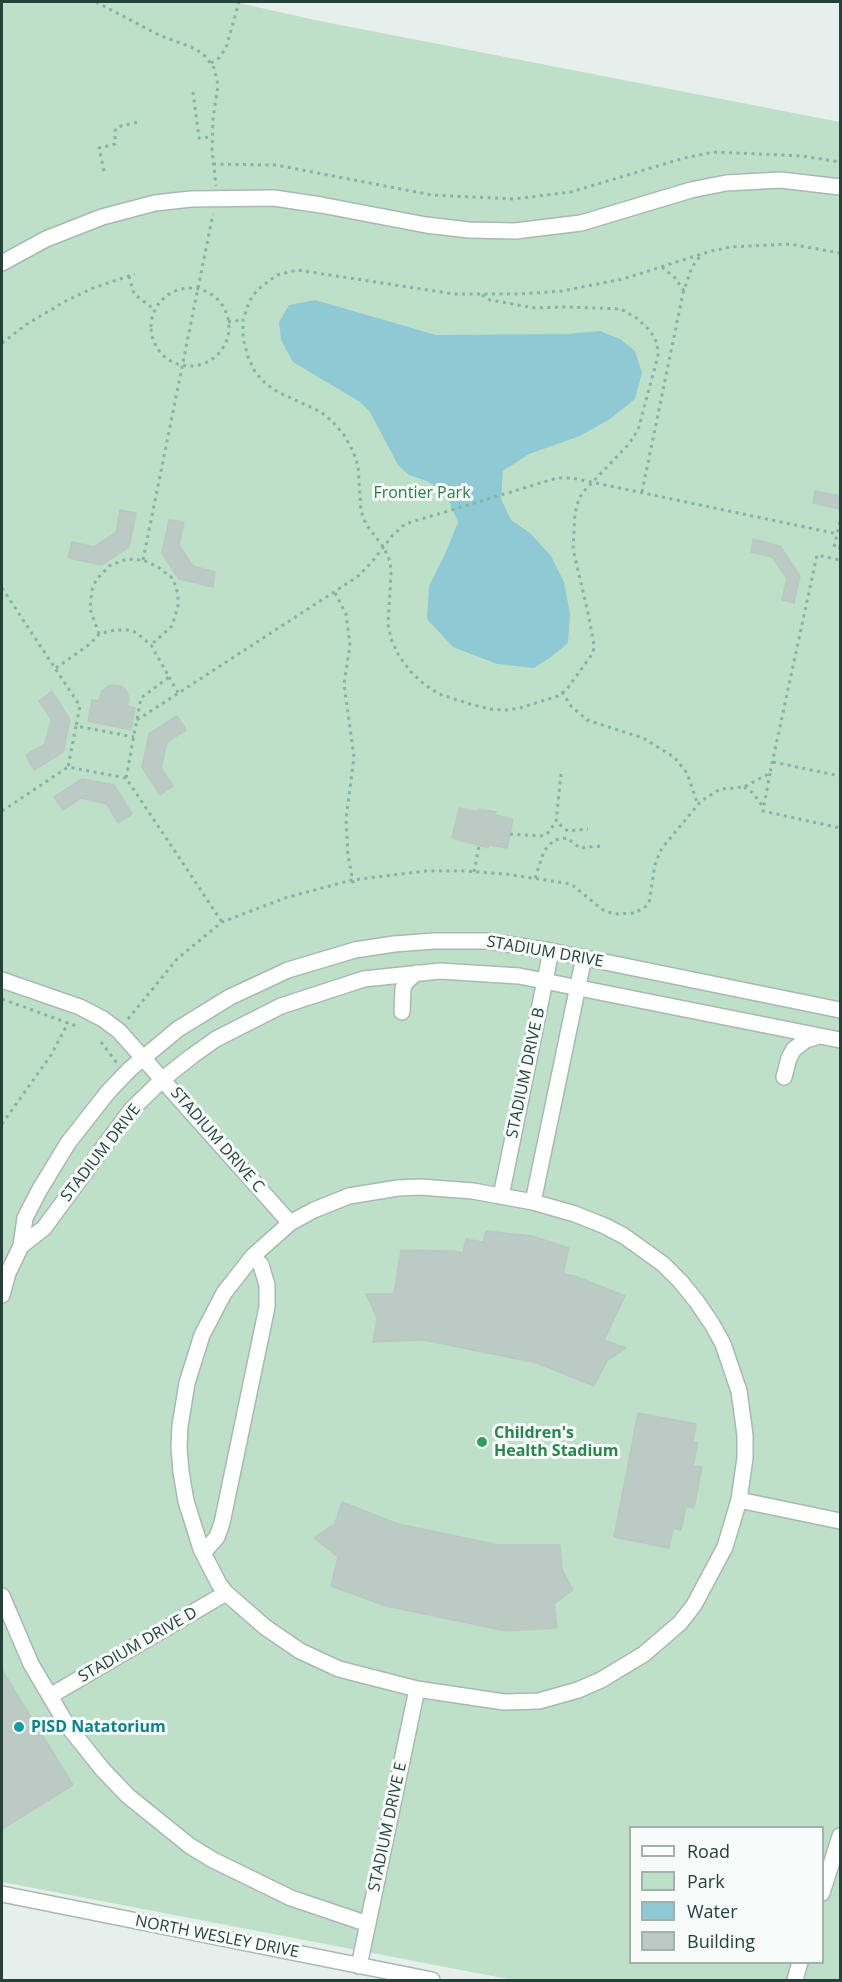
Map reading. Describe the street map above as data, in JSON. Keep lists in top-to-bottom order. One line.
{"streets":{"street":["STADIUM DRIVE","STADIUM DRIVE B","STADIUM DRIVE C","STADIUM DRIVE D","STADIUM DRIVE E","NORTH WESLEY DRIVE"]},"crossings":[["STADIUM DRIVE","STADIUM DRIVE B"],["STADIUM DRIVE","STADIUM DRIVE C"],["STADIUM DRIVE E","NORTH WESLEY DRIVE"]],"parks":["Frontier Park"],"places":["Children's Health Stadium","PISD Natatorium"],"legend":["Road","Park","Water","Building"]}
